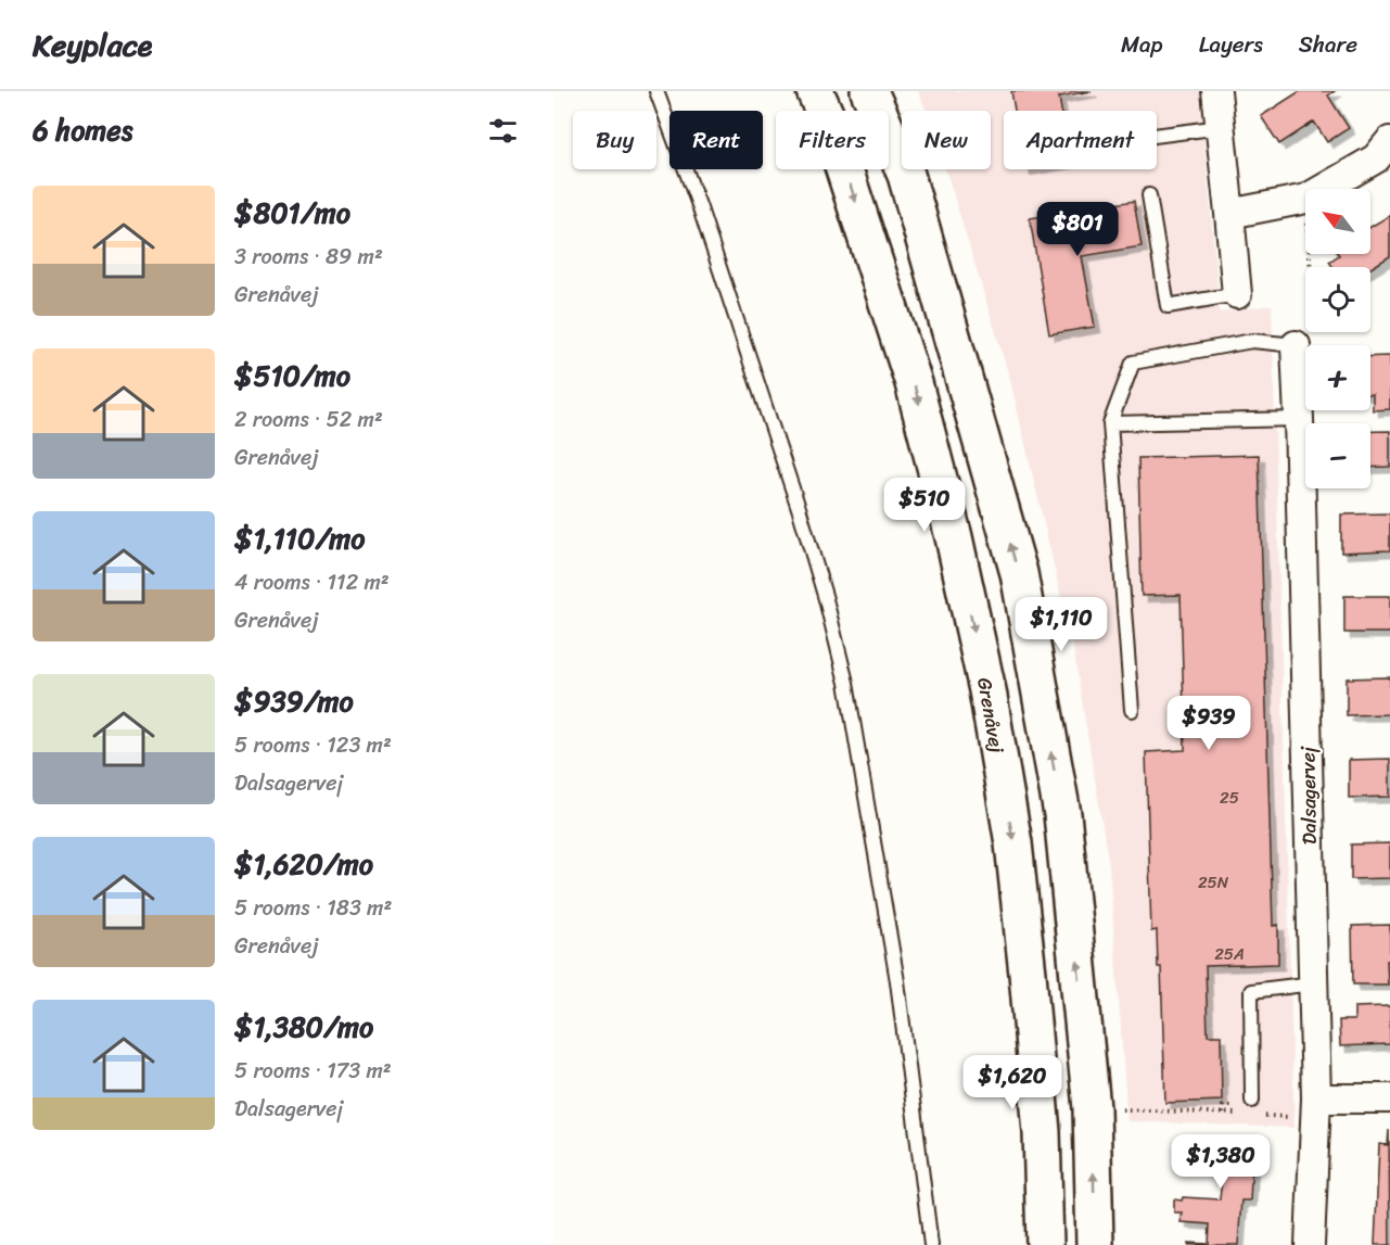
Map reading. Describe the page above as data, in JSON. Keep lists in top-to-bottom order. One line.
{"streets":{"main road":["Grenåvej"],"street":["Dalsagervej"]},"house_numbers":["25","25N","25A"],"north":"top left","page":{"header":"Keyplace","nav":["Map","Layers","Share"],"heading":"6 homes","chip":["Buy","Rent","Filters","New","Apartment"],"list":[{"name":"$801/mo","note":"3 rooms · 89 m² · Grenåvej"},{"name":"$510/mo","note":"2 rooms · 52 m² · Grenåvej"},{"name":"$1,110/mo","note":"4 rooms · 112 m² · Grenåvej"},{"name":"$939/mo","note":"5 rooms · 123 m² · Dalsagervej"},{"name":"$1,620/mo","note":"5 rooms · 183 m² · Grenåvej"},{"name":"$1,380/mo","note":"5 rooms · 173 m² · Dalsagervej"}],"map_buttons":["+","−"],"price":["$801","$510","$1,110","$939","$1,620","$1,380"]}}
